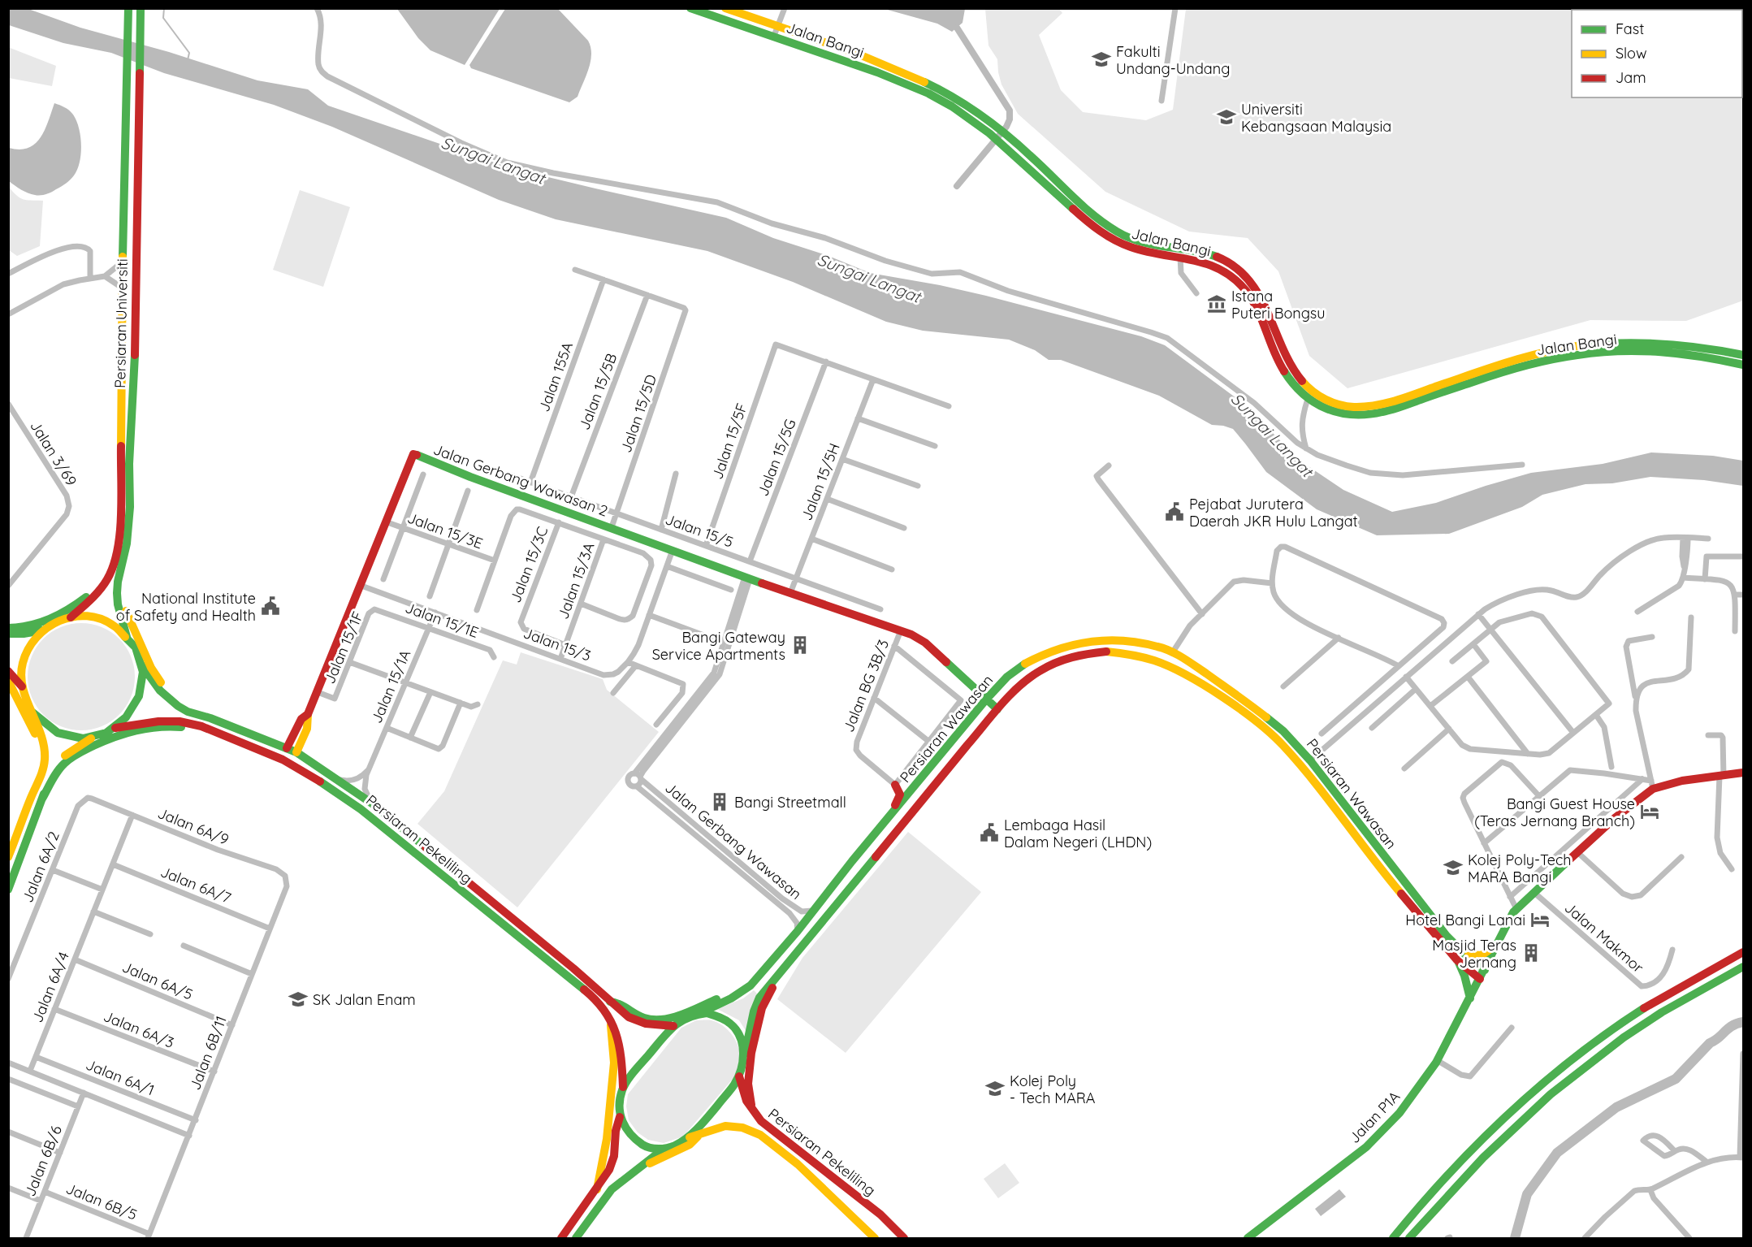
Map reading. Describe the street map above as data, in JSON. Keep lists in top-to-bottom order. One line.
{"streets":{"main road":["Jalan Bangi","Persiaran Universiti","Jalan Gerbang Wawasan 2","Persiaran Wawasan","Persiaran Pekeliling","Jalan P1A"],"street":["Jalan 155A","Jalan 15/5B","Jalan 15/5D","Jalan 15/5F","Jalan 3/69","Jalan 15/5G","Jalan 15/5H","Jalan 15/3E","Jalan 15/5","Jalan 15/3C","Jalan 15/3A","Jalan 15/1E","Jalan 15/3","Jalan 15/1F","Jalan BG 3B/3","Jalan 15/1A","Jalan 6A/9","Jalan Gerbang Wawasan","Jalan 6A/2","Jalan 6A/7","Jalan Makmor","Jalan 6A/5","Jalan 6A/4","Jalan 6A/3","Jalan 6B/11","Jalan 6A/1","Jalan 6B/6","Jalan 6B/5"]},"crossings":[["Persiaran Universiti","Persiaran Pekeliling"],["Jalan 155A","Jalan 15/5"],["Jalan 15/5B","Jalan 15/5D"],["Jalan 15/5B","Jalan 15/5"],["Jalan 15/5D","Jalan Gerbang Wawasan 2"],["Jalan 15/5D","Jalan 15/5"],["Jalan 15/5F","Jalan 15/5G"],["Jalan 15/5F","Jalan 15/5"],["Jalan 15/5G","Jalan 15/5"],["Jalan Gerbang Wawasan 2","Jalan 15/5H"],["Jalan Gerbang Wawasan 2","Jalan 15/3E"],["Jalan Gerbang Wawasan 2","Jalan 15/3"],["Jalan Gerbang Wawasan 2","Jalan 15/1F"],["Jalan Gerbang Wawasan 2","Jalan BG 3B/3"],["Jalan Gerbang Wawasan 2","Persiaran Wawasan"],["Jalan Gerbang Wawasan 2","Persiaran Pekeliling"],["Jalan 15/5H","Jalan 15/5"],["Jalan 15/3C","Jalan 15/3A"],["Jalan 15/3A","Jalan 15/3"],["Jalan 15/1E","Jalan 15/1F"],["Jalan 15/1E","Jalan 15/1A"],["Jalan 15/3","Jalan 15/1A"],["Jalan 15/1A","Persiaran Pekeliling"],["Persiaran Wawasan","Persiaran Pekeliling"],["Persiaran Wawasan","Jalan Gerbang Wawasan"],["Persiaran Wawasan","Jalan P1A"],["Jalan 6A/9","Jalan 6A/2"],["Jalan 6A/9","Jalan 6A/4"],["Jalan 6A/9","Jalan 6B/11"],["Jalan 6A/7","Jalan 6A/4"],["Jalan 6A/7","Jalan 6B/11"],["Jalan 6A/5","Jalan 6A/4"],["Jalan 6A/5","Jalan 6B/11"],["Jalan 6A/4","Jalan 6A/3"],["Jalan 6A/4","Jalan 6A/1"],["Jalan 6A/3","Jalan 6B/11"],["Jalan 6B/11","Jalan 6A/1"],["Jalan 6B/11","Jalan 6B/5"],["Jalan 6B/6","Jalan 6B/5"]],"water":["Sungai Langat"],"places":{"school or university":["Fakulti Undang-Undang","Universiti Kebangsaan Malaysia","Kolej Poly-Tech MARA Bangi","SK Jalan Enam","Kolej Poly - Tech MARA"],"museum":["Istana Puteri Bongsu"],"public building":["Pejabat Jurutera Daerah JKR Hulu Langat","National Institute of Safety and Health","Lembaga Hasil Dalam Negeri (LHDN)"],"building":["Bangi Gateway Service Apartments","Bangi Streetmall","Masjid Teras Jernang"],"hotel":["Bangi Guest House (Teras Jernang Branch)","Hotel Bangi Lanai"]},"legend":["Fast","Slow","Jam"]}
